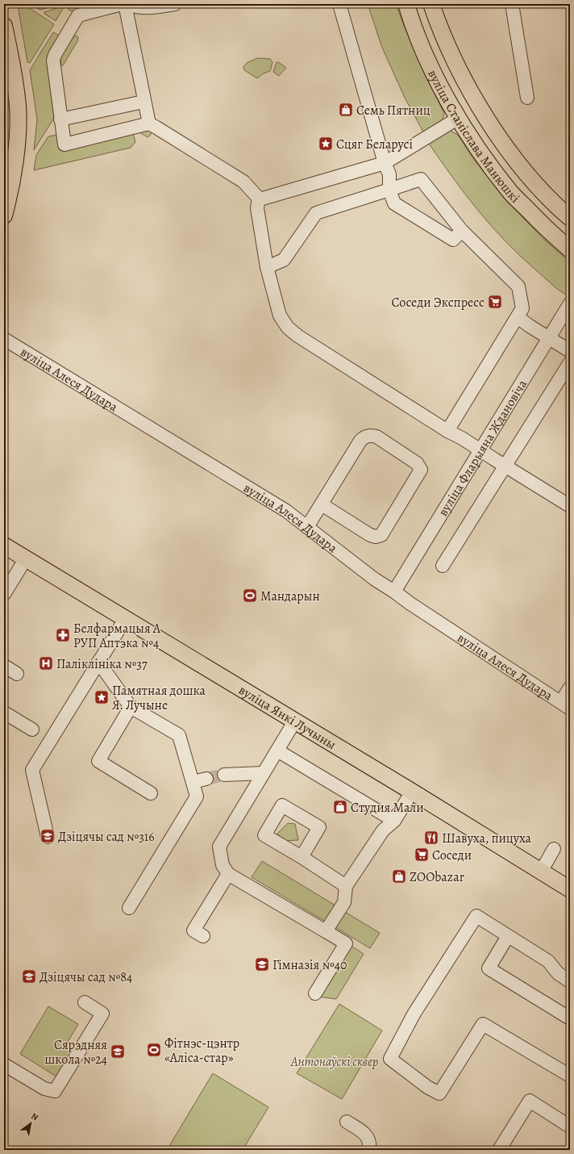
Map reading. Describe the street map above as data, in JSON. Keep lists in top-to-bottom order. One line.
{"streets":{"main road":["вуліца Станіслава Манюшкі","вуліца Янкі Лучыны"],"street":["вуліца Алеся Дудара","вуліца Фларыяна Ждановіча"]},"crossings":[["вуліца Алеся Дудара","вуліца Фларыяна Ждановіча"]],"parks":["Антонаўскі сквер"],"places":{"shop":["Семь Пятниц","Студия Мали","ZOObazar"],"place":["Сцяг Беларусі","Памятная дошка Я. Лучыне"],"supermarket":["Соседи Экспресс","Соседи"],"sports":["Мандарын","Фітнэс-цэнтр «Аліса-стар»"],"pharmacy":["Белфармацыя А РУП Аптэка №4"],"hospital":["Паліклініка №37"],"school or university":["Дзіцячы сад №316","Гімназія №40","Дзіцячы сад №84","Сярэдняя школа №24"],"restaurant":["Шавуха, пицуха"]},"north":"top right"}
